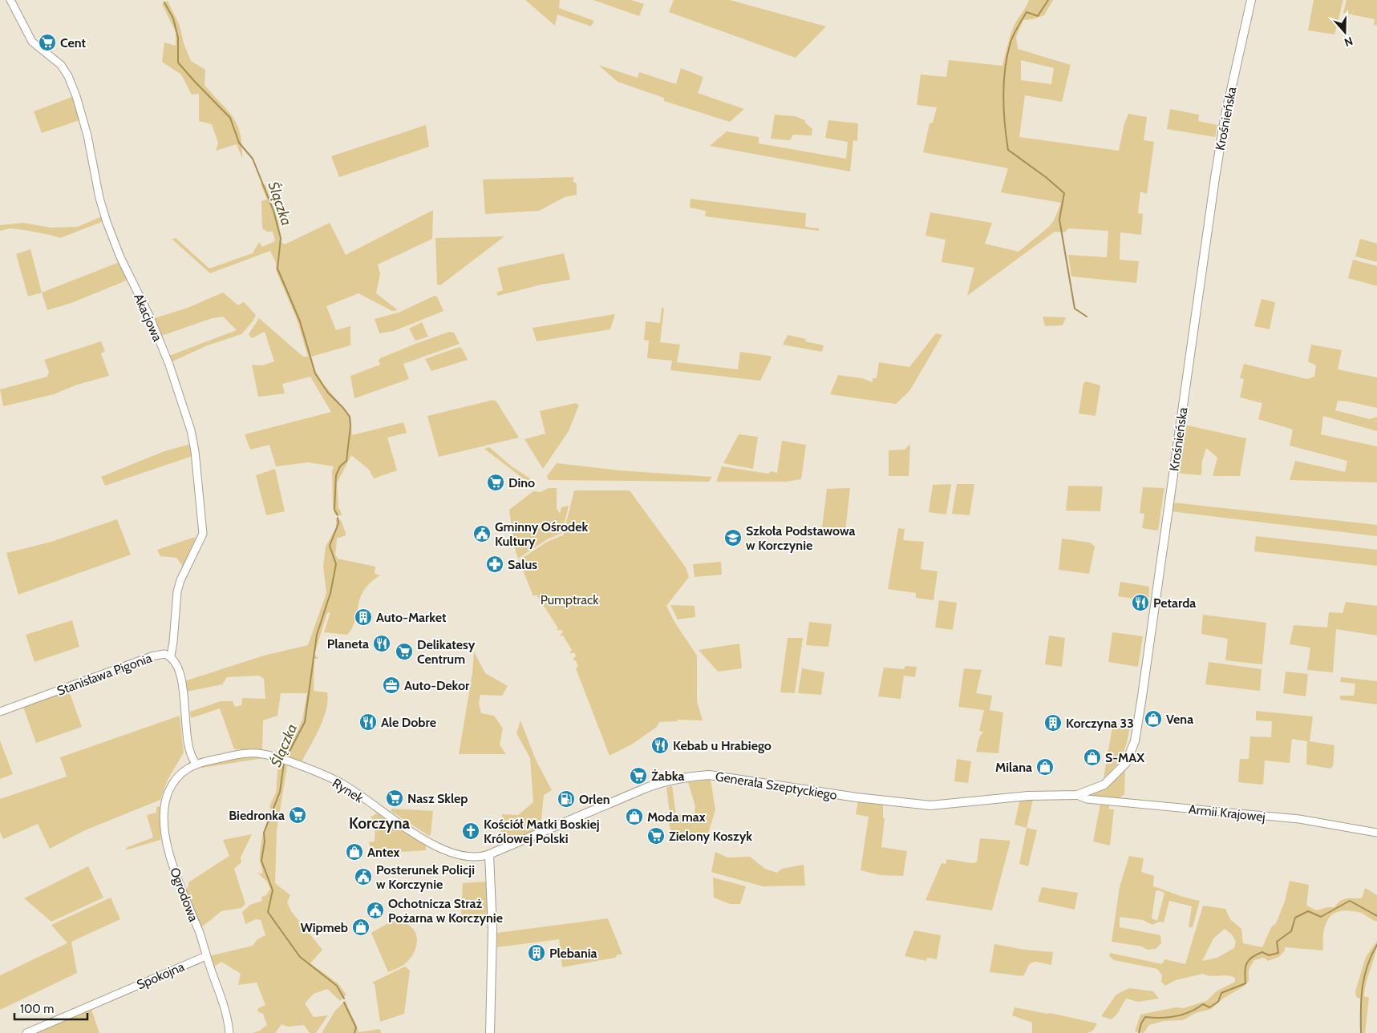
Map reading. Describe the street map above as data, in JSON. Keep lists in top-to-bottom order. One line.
{"streets":{"main road":["Krośnieńska","Generała Szeptyckiego"],"street":["Akacjowa","Stanisława Pigonia","Rynek","Armii Krajowej","Ogrodowa","Spokojna"]},"crossings":[["Krośnieńska","Generała Szeptyckiego"],["Krośnieńska","Armii Krajowej"],["Akacjowa","Stanisława Pigonia"],["Stanisława Pigonia","Rynek"],["Stanisława Pigonia","Ogrodowa"],["Generała Szeptyckiego","Rynek"],["Generała Szeptyckiego","Armii Krajowej"],["Rynek","Ogrodowa"],["Ogrodowa","Spokojna"]],"districts":["Korczyna"],"water":["Ślączka"],"parks":["Pumptrack"],"places":{"supermarket":["Cent","Dino","Delikatesy Centrum","Żabka","Nasz Sklep","Biedronka","Zielony Koszyk"],"public building":["Gminny Ośrodek Kultury","Posterunek Policji w Korczynie","Ochotnicza Straż Pożarna w Korczynie"],"school or university":["Szkoła Podstawowa w Korczynie"],"pharmacy":["Salus"],"restaurant":["Petarda","Planeta","Ale Dobre","Kebab u Hrabiego"],"building":["Auto-Market","Korczyna 33","Plebania"],"office":["Auto-Dekor"],"shop":["Vena","S-MAX","Milana","Moda max","Antex","Wipmeb"],"fuel station":["Orlen"],"church":["Kościół Matki Boskiej Królowej Polski"]},"scale_bar":"100 m","north":"bottom"}
